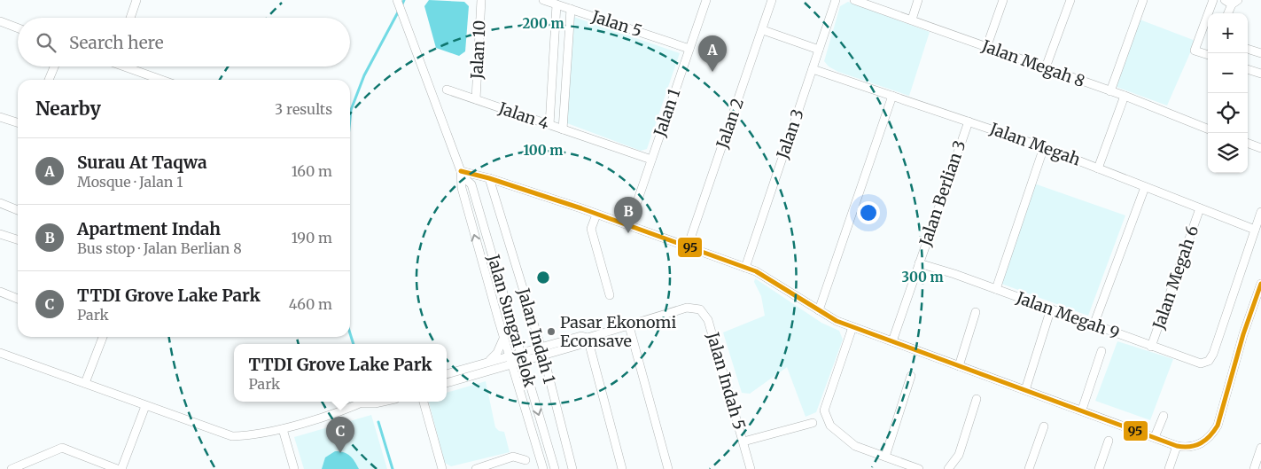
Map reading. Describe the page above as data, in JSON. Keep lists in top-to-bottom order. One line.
{"streets":{"street":["Jalan 5","Jalan 10","Jalan Megah 8","Jalan 1","Jalan 4","Jalan 2","Jalan 3","Jalan Megah","Jalan Berlian 3","Jalan Megah 6","Jalan Megah 9","Jalan Sungai Jelok","Jalan Indah 1","Jalan Indah 5"]},"crossings":[["Jalan 5","Jalan 1"],["Jalan 10","Jalan 4"],["Jalan 1","Jalan 4"],["Jalan 3","Jalan Megah"],["Jalan Megah","Jalan Berlian 3"],["Jalan Megah","Jalan Megah 6"],["Jalan Megah","Jalan Megah 9"],["Jalan Berlian 3","Jalan Megah 9"],["Jalan Megah 6","Jalan Megah 9"]],"places":["Pasar Ekonomi Econsave"],"lines":["transit line 95"],"page":{"map_buttons":["+","−"],"search":"Search here","pins":["A","B","C"],"heading":["Nearby","3 results"],"list":[{"mark":"A","name":"Surau At Taqwa","note":"Mosque · Jalan 1","value":"160 m"},{"mark":"B","name":"Apartment Indah","note":"Bus stop · Jalan Berlian 8","value":"190 m"},{"mark":"C","name":"TTDI Grove Lake Park","note":"Park","value":"460 m"}],"popup":["TTDI Grove Lake Park","Park"]},"rings":["200 m","100 m","300 m"]}
